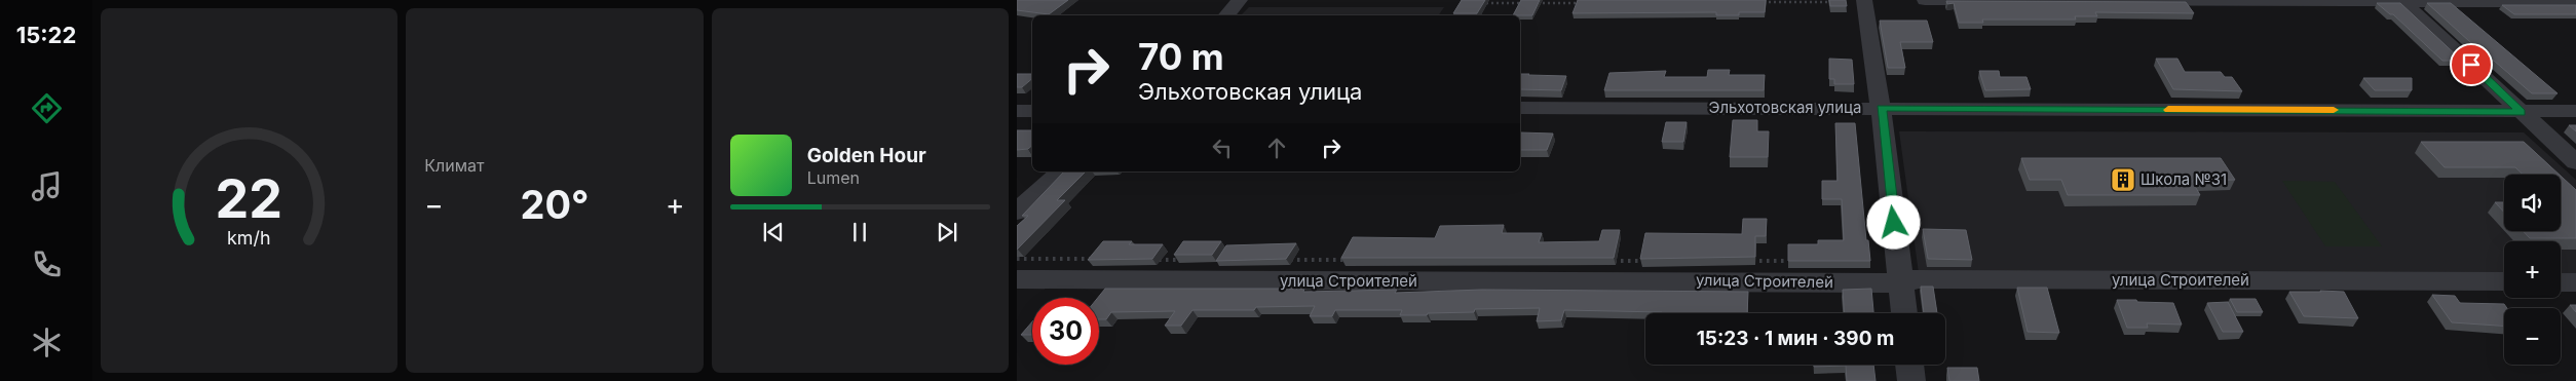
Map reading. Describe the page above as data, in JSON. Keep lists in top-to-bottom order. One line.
{"streets":{"street":["Эльхотовская улица","улица Строителей"]},"places":{"building":["Школа №31"]},"page":{"tabs":"15:22","tile":"Климат","turn":["70 m","Эльхотовская улица"],"song":["Golden Hour","Lumen"],"map_buttons":["+","−"],"heat":["−","20°","+"],"limit":"30","trip":"15:23 · 1 мин · 390 m","gauge":["22","km/h"]}}
